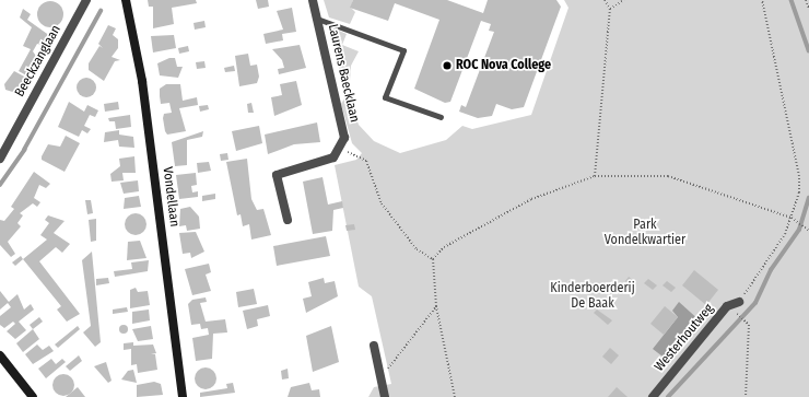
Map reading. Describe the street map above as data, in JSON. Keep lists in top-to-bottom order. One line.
{"streets":{"street":["Beeckzanglaan","Laurens Baecklaan","Vondellaan","Westerhoutweg"]},"parks":["Park Vondelkwartier","Kinderboerderij De Baak"],"places":["ROC Nova College"]}
